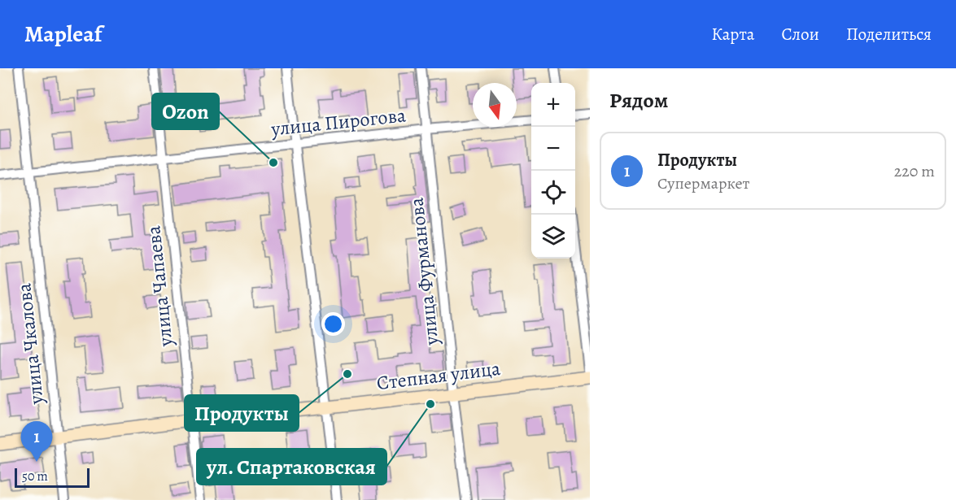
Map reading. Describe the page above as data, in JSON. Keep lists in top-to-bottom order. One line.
{"streets":{"main road":["Степная улица"],"street":["улица Пирогова","улица Фурманова","улица Чапаева","улица Чкалова"]},"crossings":[["улица Пирогова","улица Фурманова"],["улица Пирогова","улица Чапаева"],["улица Пирогова","улица Чкалова"],["улица Фурманова","Степная улица"],["улица Чапаева","Степная улица"],["улица Чкалова","Степная улица"]],"places":["Ozon","Продукты","ул. Спартаковская"],"scale_bar":"50 m","north":"bottom","page":{"header":"Mapleaf","nav":["Карта","Слои","Поделиться"],"heading":"Рядом","map_buttons":["+","−"],"list":[{"mark":"1","name":"Продукты","note":"Супермаркет","value":"220 m"}],"pins":"1","scale":"50 m"}}
